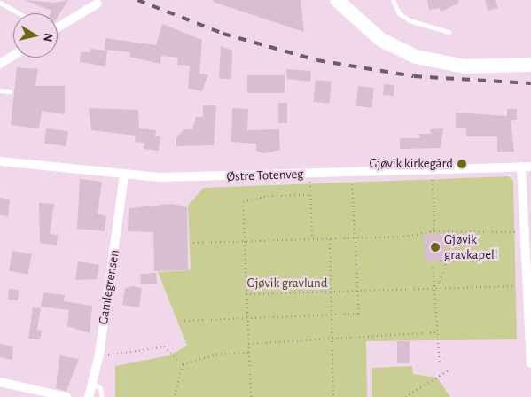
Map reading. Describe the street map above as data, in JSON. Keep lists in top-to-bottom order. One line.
{"streets":{"street":["Østre Totenveg","Gamlegrensen"]},"crossings":[["Østre Totenveg","Gamlegrensen"]],"parks":["Gjøvik gravlund"],"places":["Gjøvik kirkegård","Gjøvik gravkapell"],"north":"right"}
